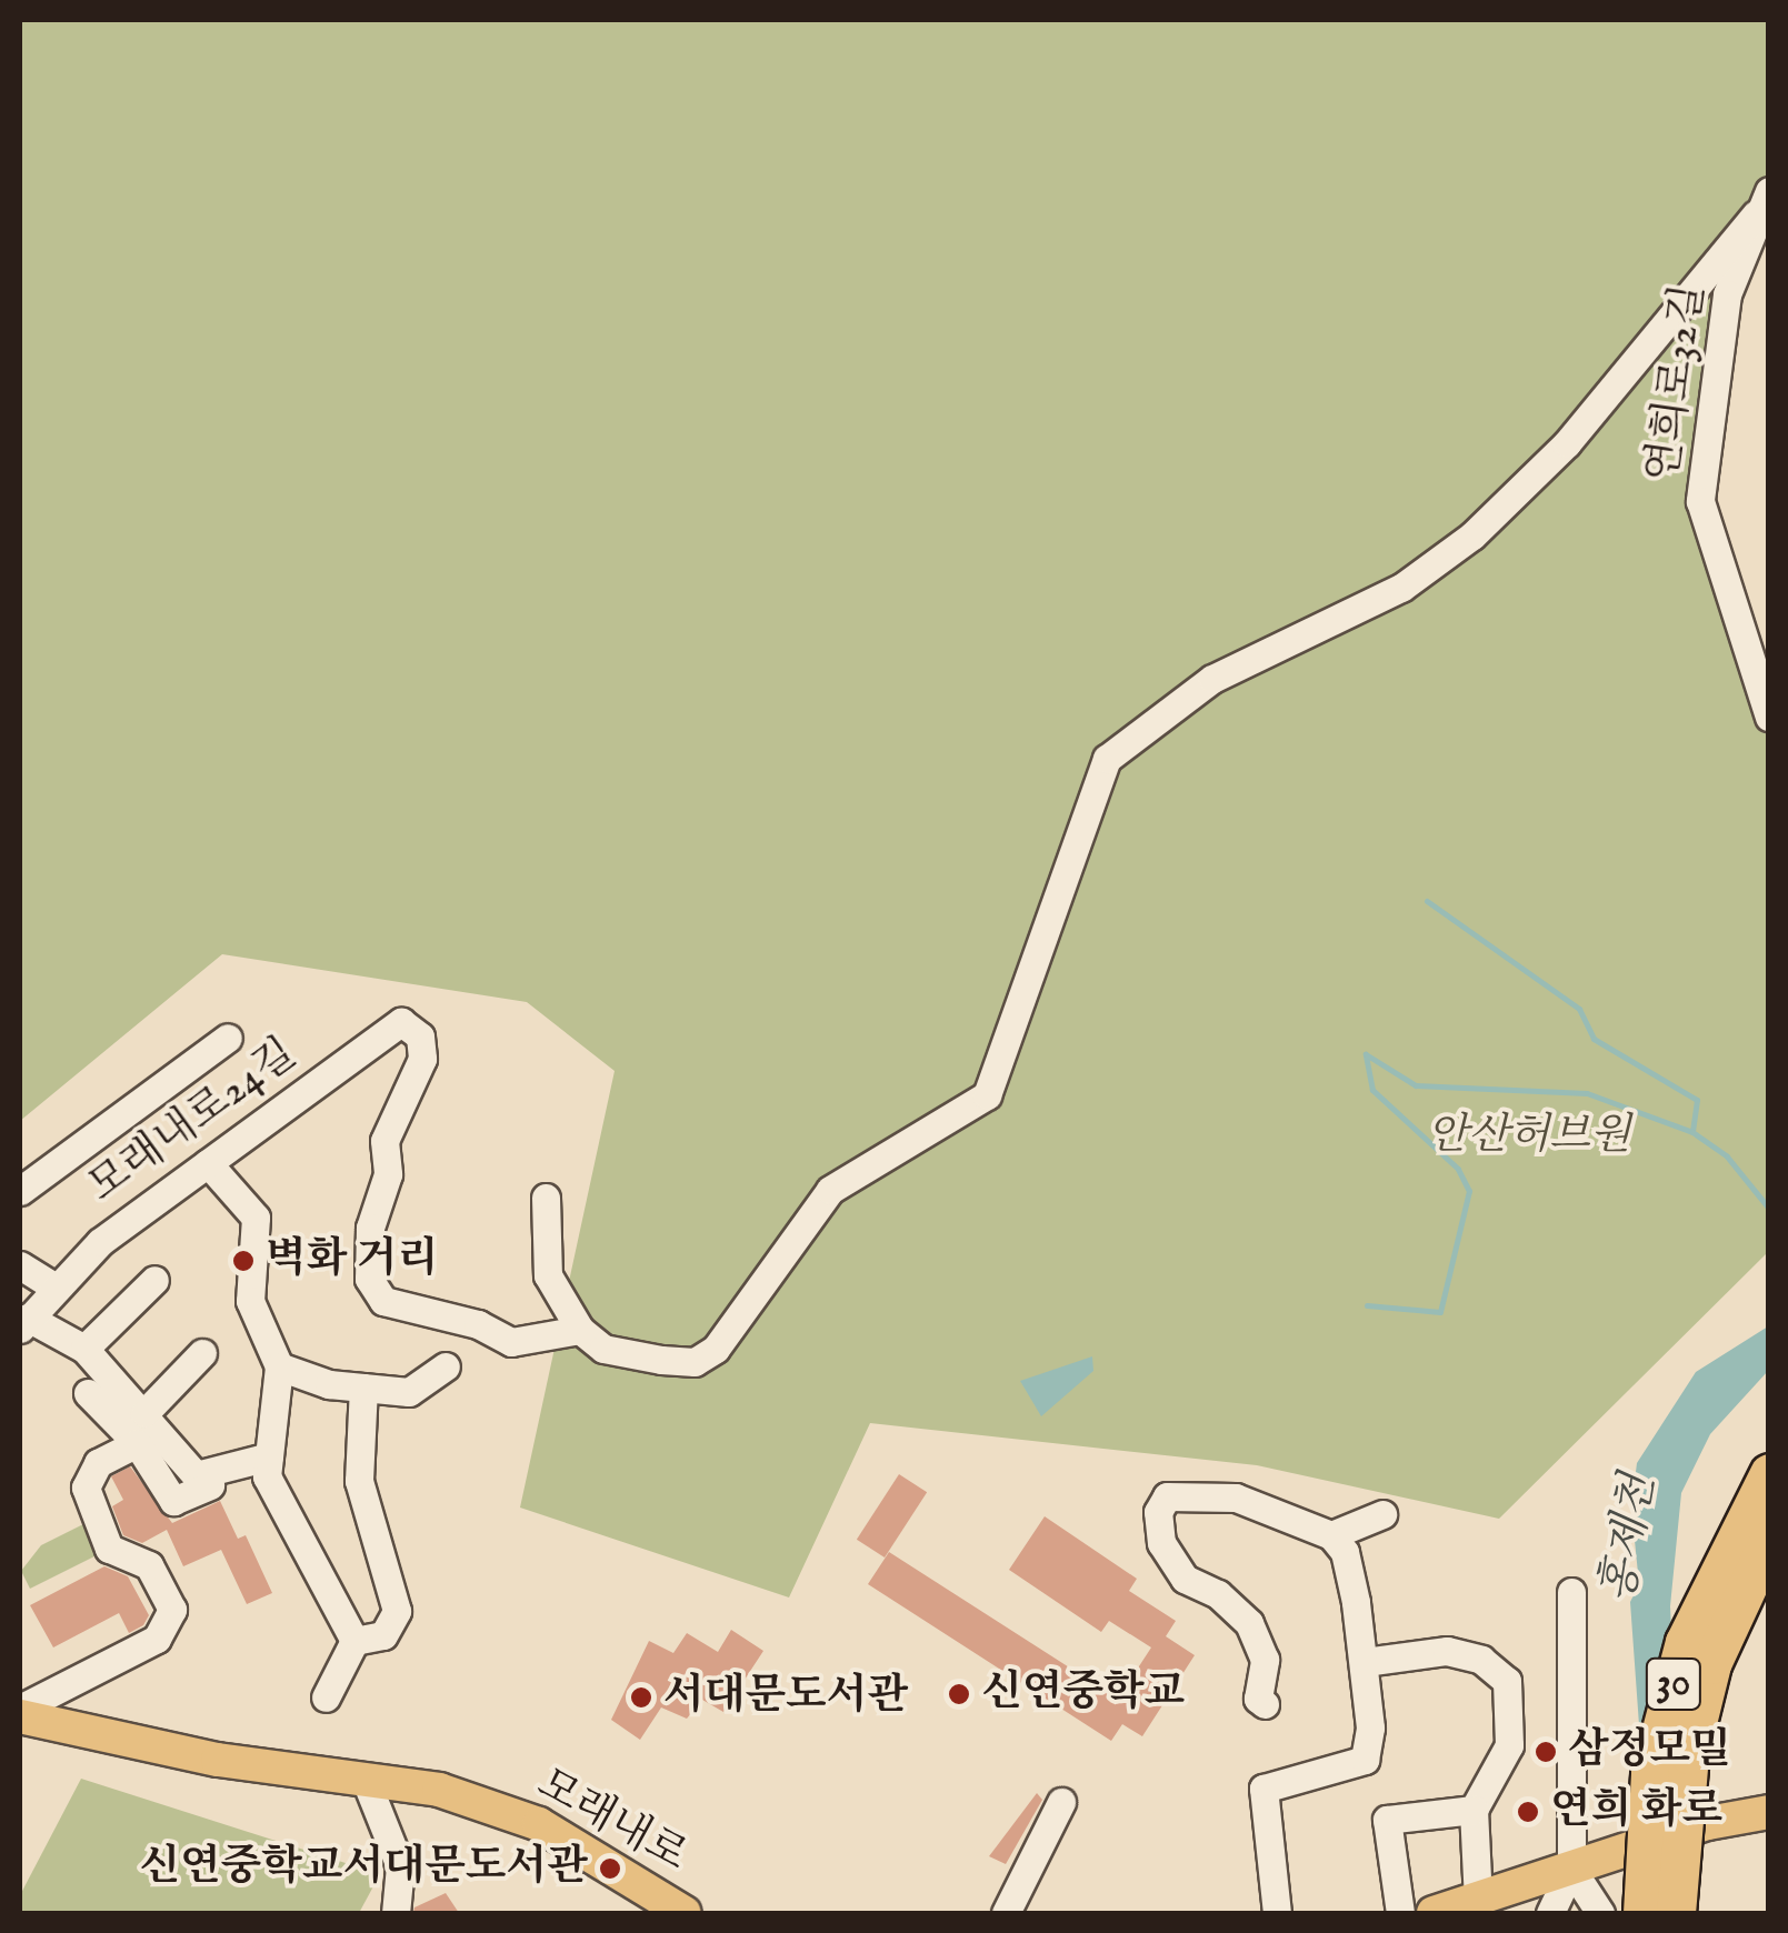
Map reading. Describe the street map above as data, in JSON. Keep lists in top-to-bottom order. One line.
{"streets":{"highway":["30"],"main road":["모래내로"],"street":["연희로32길","모래내로24길"]},"water":["홍제천"],"parks":["안산허브원"],"places":["벽화 거리","신연중학교","서대문도서관","삼정모밀","연희 화로","신연중학교서대문도서관"]}
